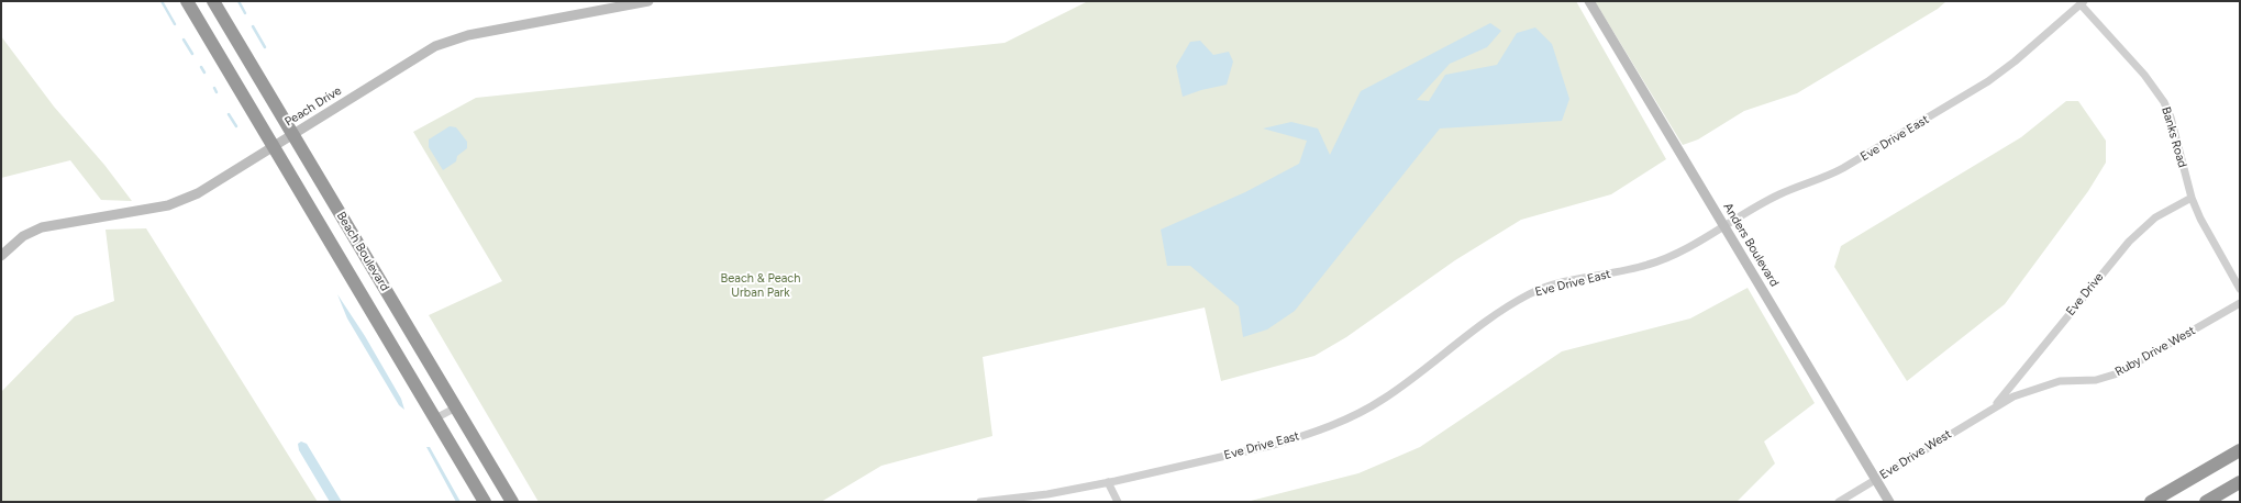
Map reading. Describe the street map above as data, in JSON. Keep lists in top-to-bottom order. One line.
{"streets":{"highway":["Beach Boulevard"],"street":["Peach Drive","Banks Road","Eve Drive East","Anders Boulevard","Eve Drive","Ruby Drive West","Eve Drive West"]},"crossings":[["Peach Drive","Beach Boulevard"],["Banks Road","Eve Drive East"],["Banks Road","Eve Drive"],["Eve Drive East","Anders Boulevard"],["Anders Boulevard","Eve Drive West"],["Eve Drive","Ruby Drive West"],["Eve Drive","Eve Drive West"],["Ruby Drive West","Eve Drive West"]],"parks":["Beach & Peach Urban Park"]}
